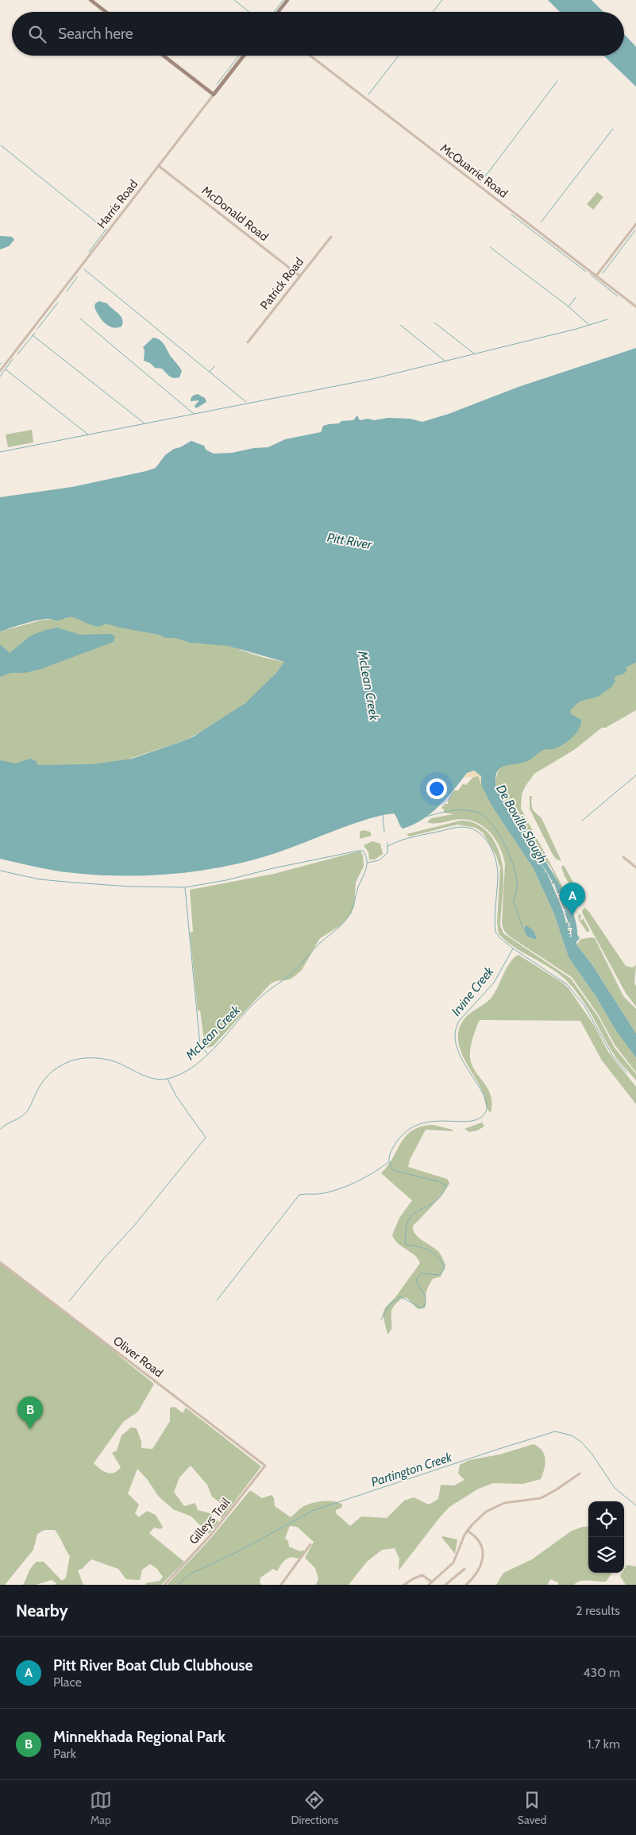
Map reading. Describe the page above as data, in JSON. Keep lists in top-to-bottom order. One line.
{"streets":{"main road":["Harris Road"],"street":["McQuarrie Road","McDonald Road","Patrick Road","Oliver Road","Gilleys Trail"]},"crossings":[["Harris Road","McDonald Road"],["McDonald Road","Patrick Road"],["Oliver Road","Gilleys Trail"]],"water":["Pitt River","McLean Creek","De Boville Slough","Irvine Creek","Partington Creek"],"page":{"search":"Search here","pins":["A","B"],"heading":["Nearby","2 results"],"list":[{"mark":"A","name":"Pitt River Boat Club Clubhouse","note":"Place","value":"430 m"},{"mark":"B","name":"Minnekhada Regional Park","note":"Park","value":"1.7 km"}],"nav":["Map","Directions","Saved"]}}
